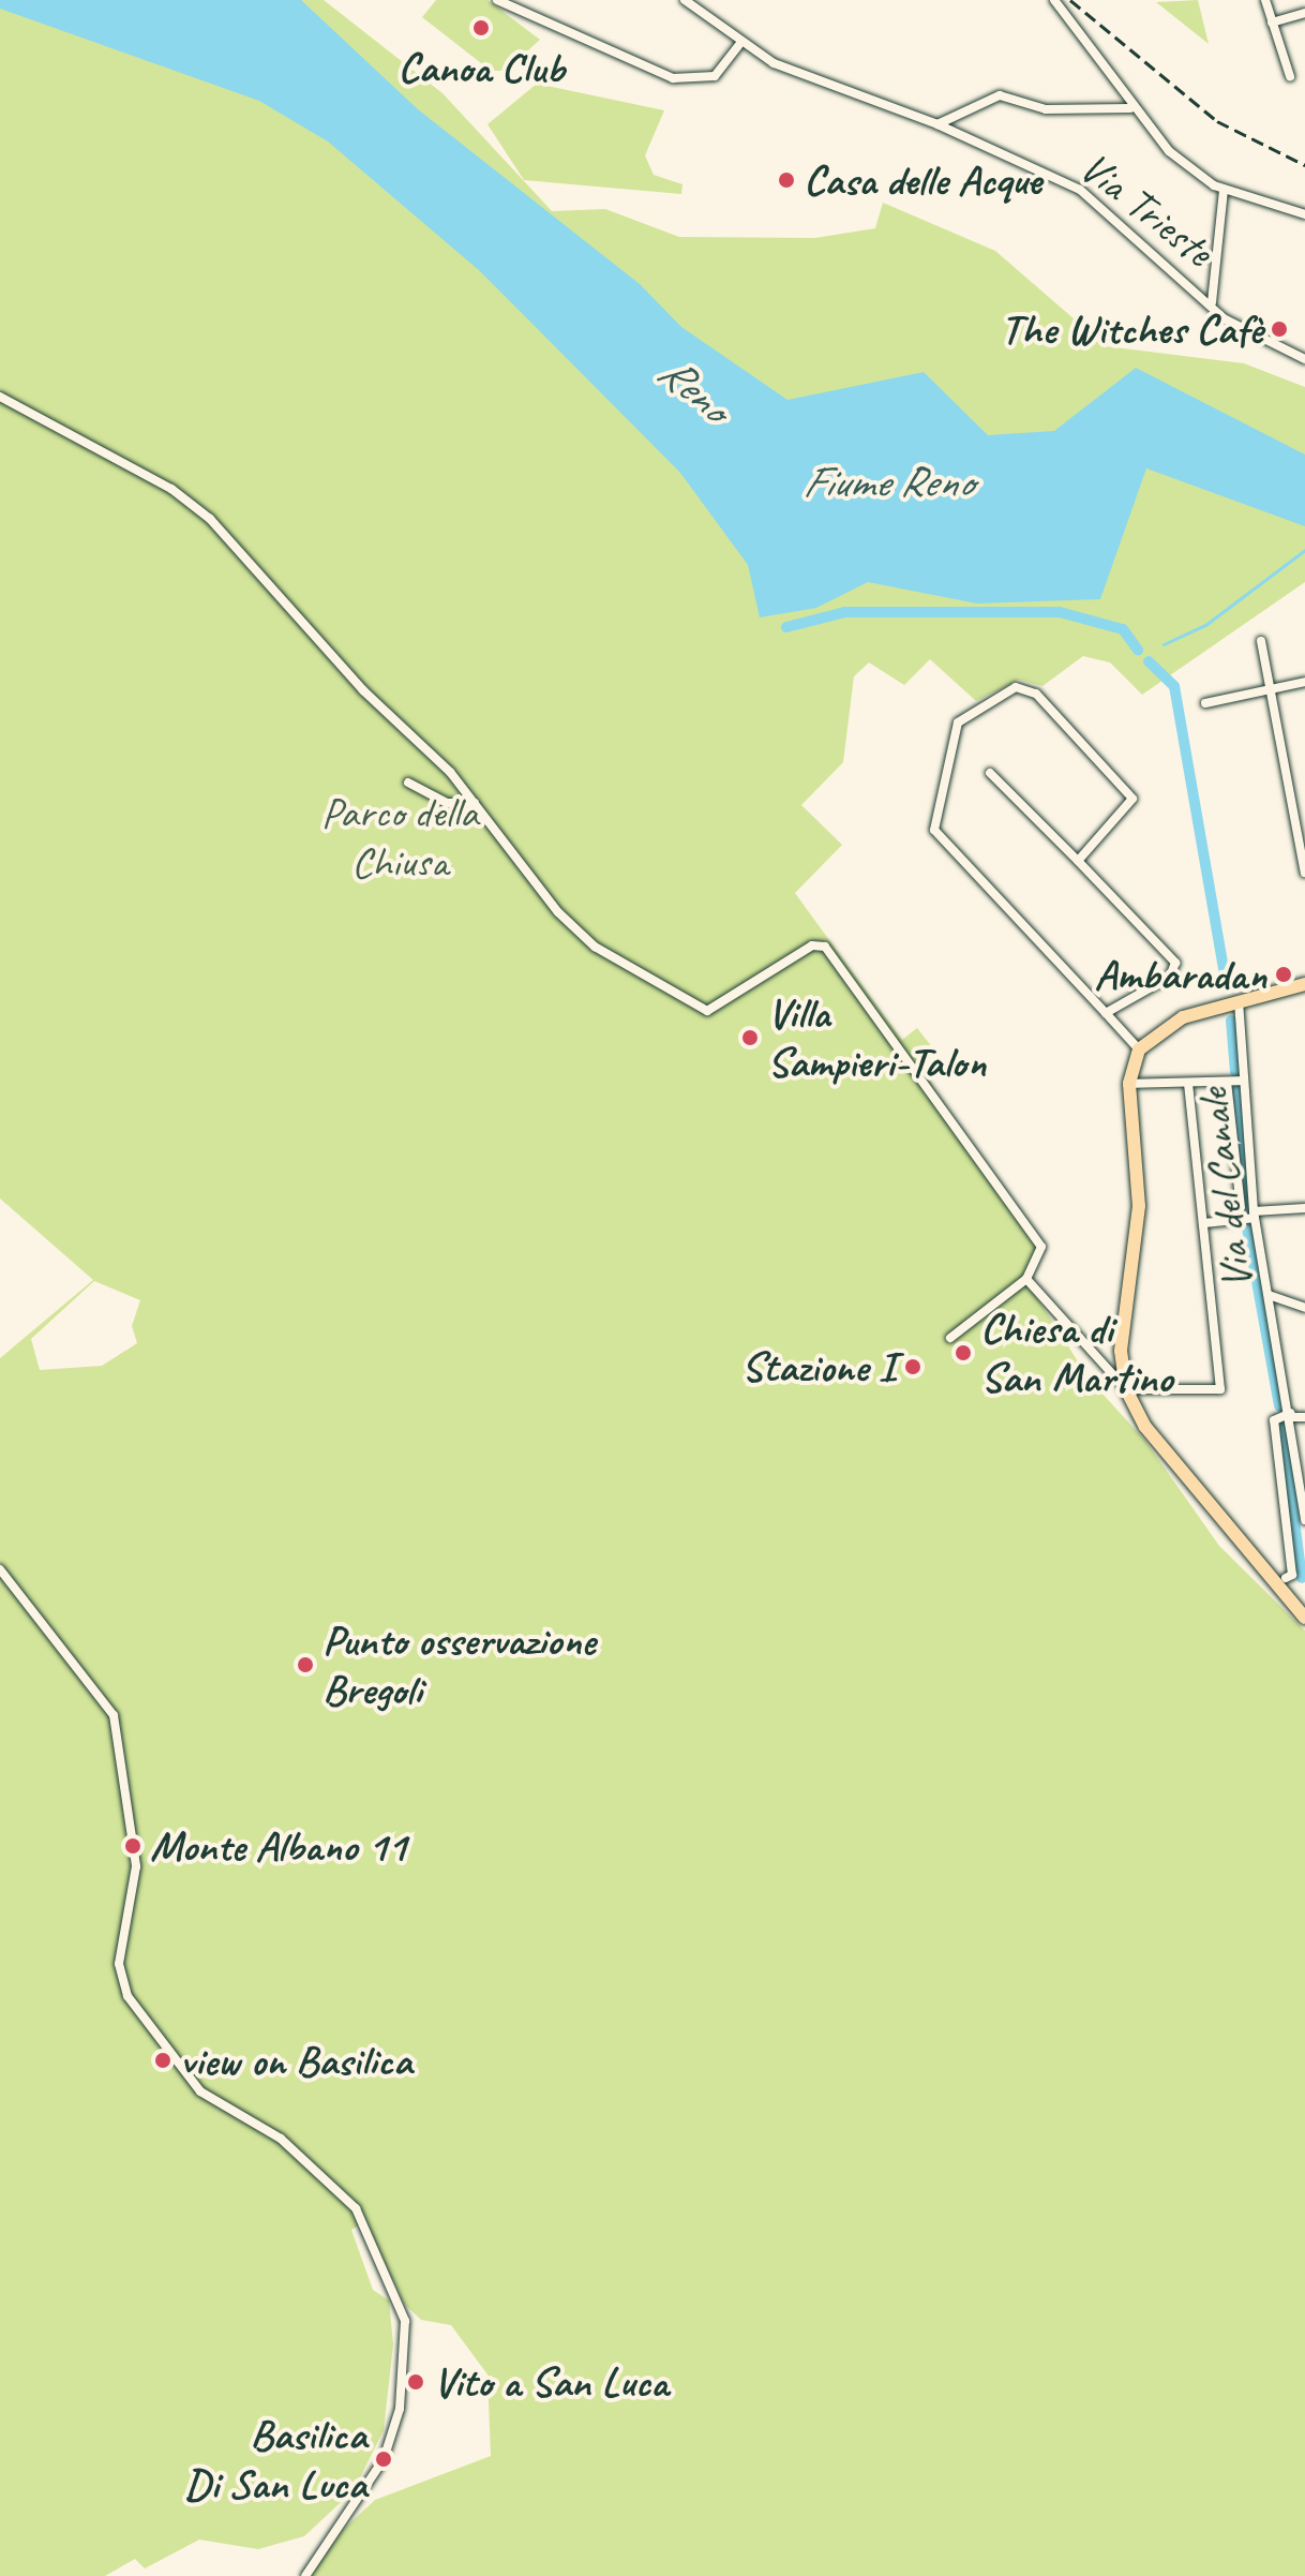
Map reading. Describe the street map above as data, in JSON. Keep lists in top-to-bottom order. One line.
{"streets":{"street":["Via Trieste","Via del Canale"]},"water":["Reno","Fiume Reno"],"parks":["Parco della Chiusa"],"places":["Canoa Club","Casa delle Acque","The Witches Cafè","Ambaradan","Villa Sampieri-Talon","Chiesa di San Martino","Stazione I","Punto osservazione Bregoli","Monte Albano 11","view on Basilica","Vito a San Luca","Basilica Di San Luca"]}
